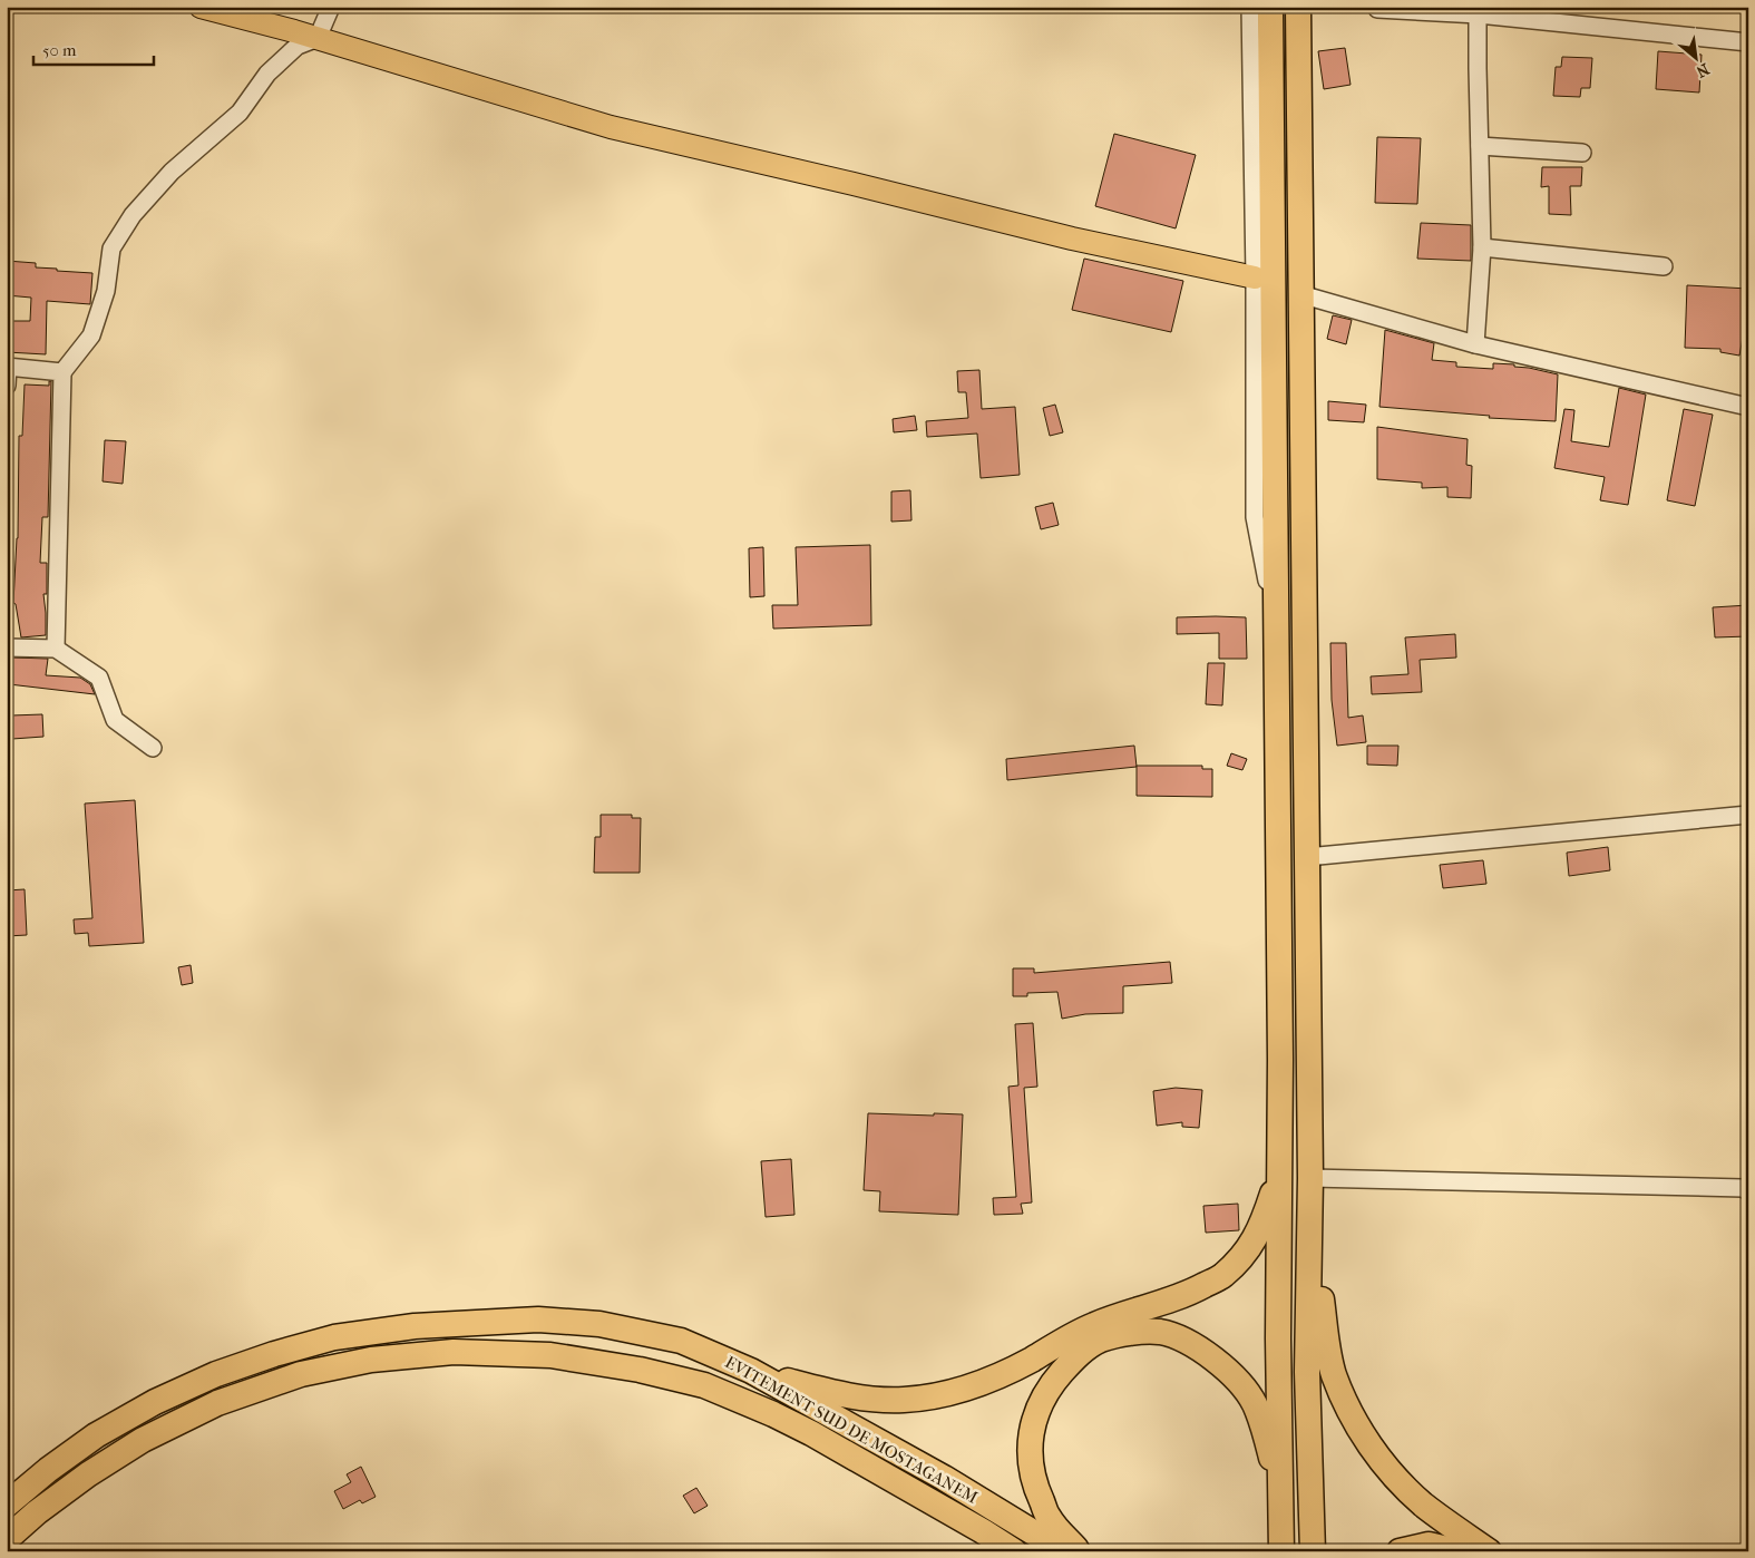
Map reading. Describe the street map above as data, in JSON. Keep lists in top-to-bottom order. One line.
{"streets":{"highway":["EVITEMENT SUD DE MOSTAGANEM"]},"scale_bar":"50 m","north":"bottom right"}
